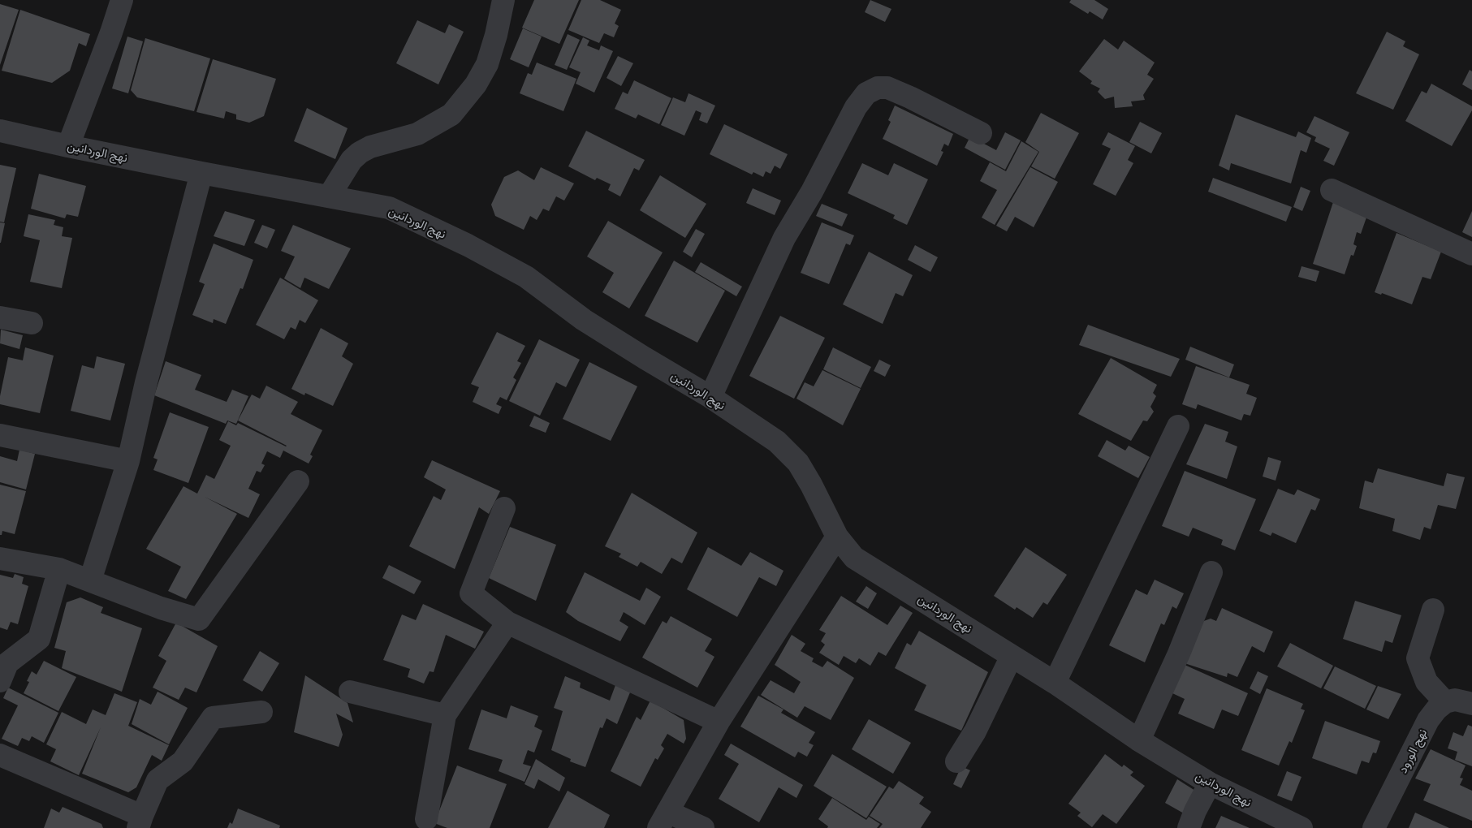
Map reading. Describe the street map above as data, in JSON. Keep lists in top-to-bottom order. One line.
{"streets":{"street":["نهج الوردانين","نهج الورود"]}}
